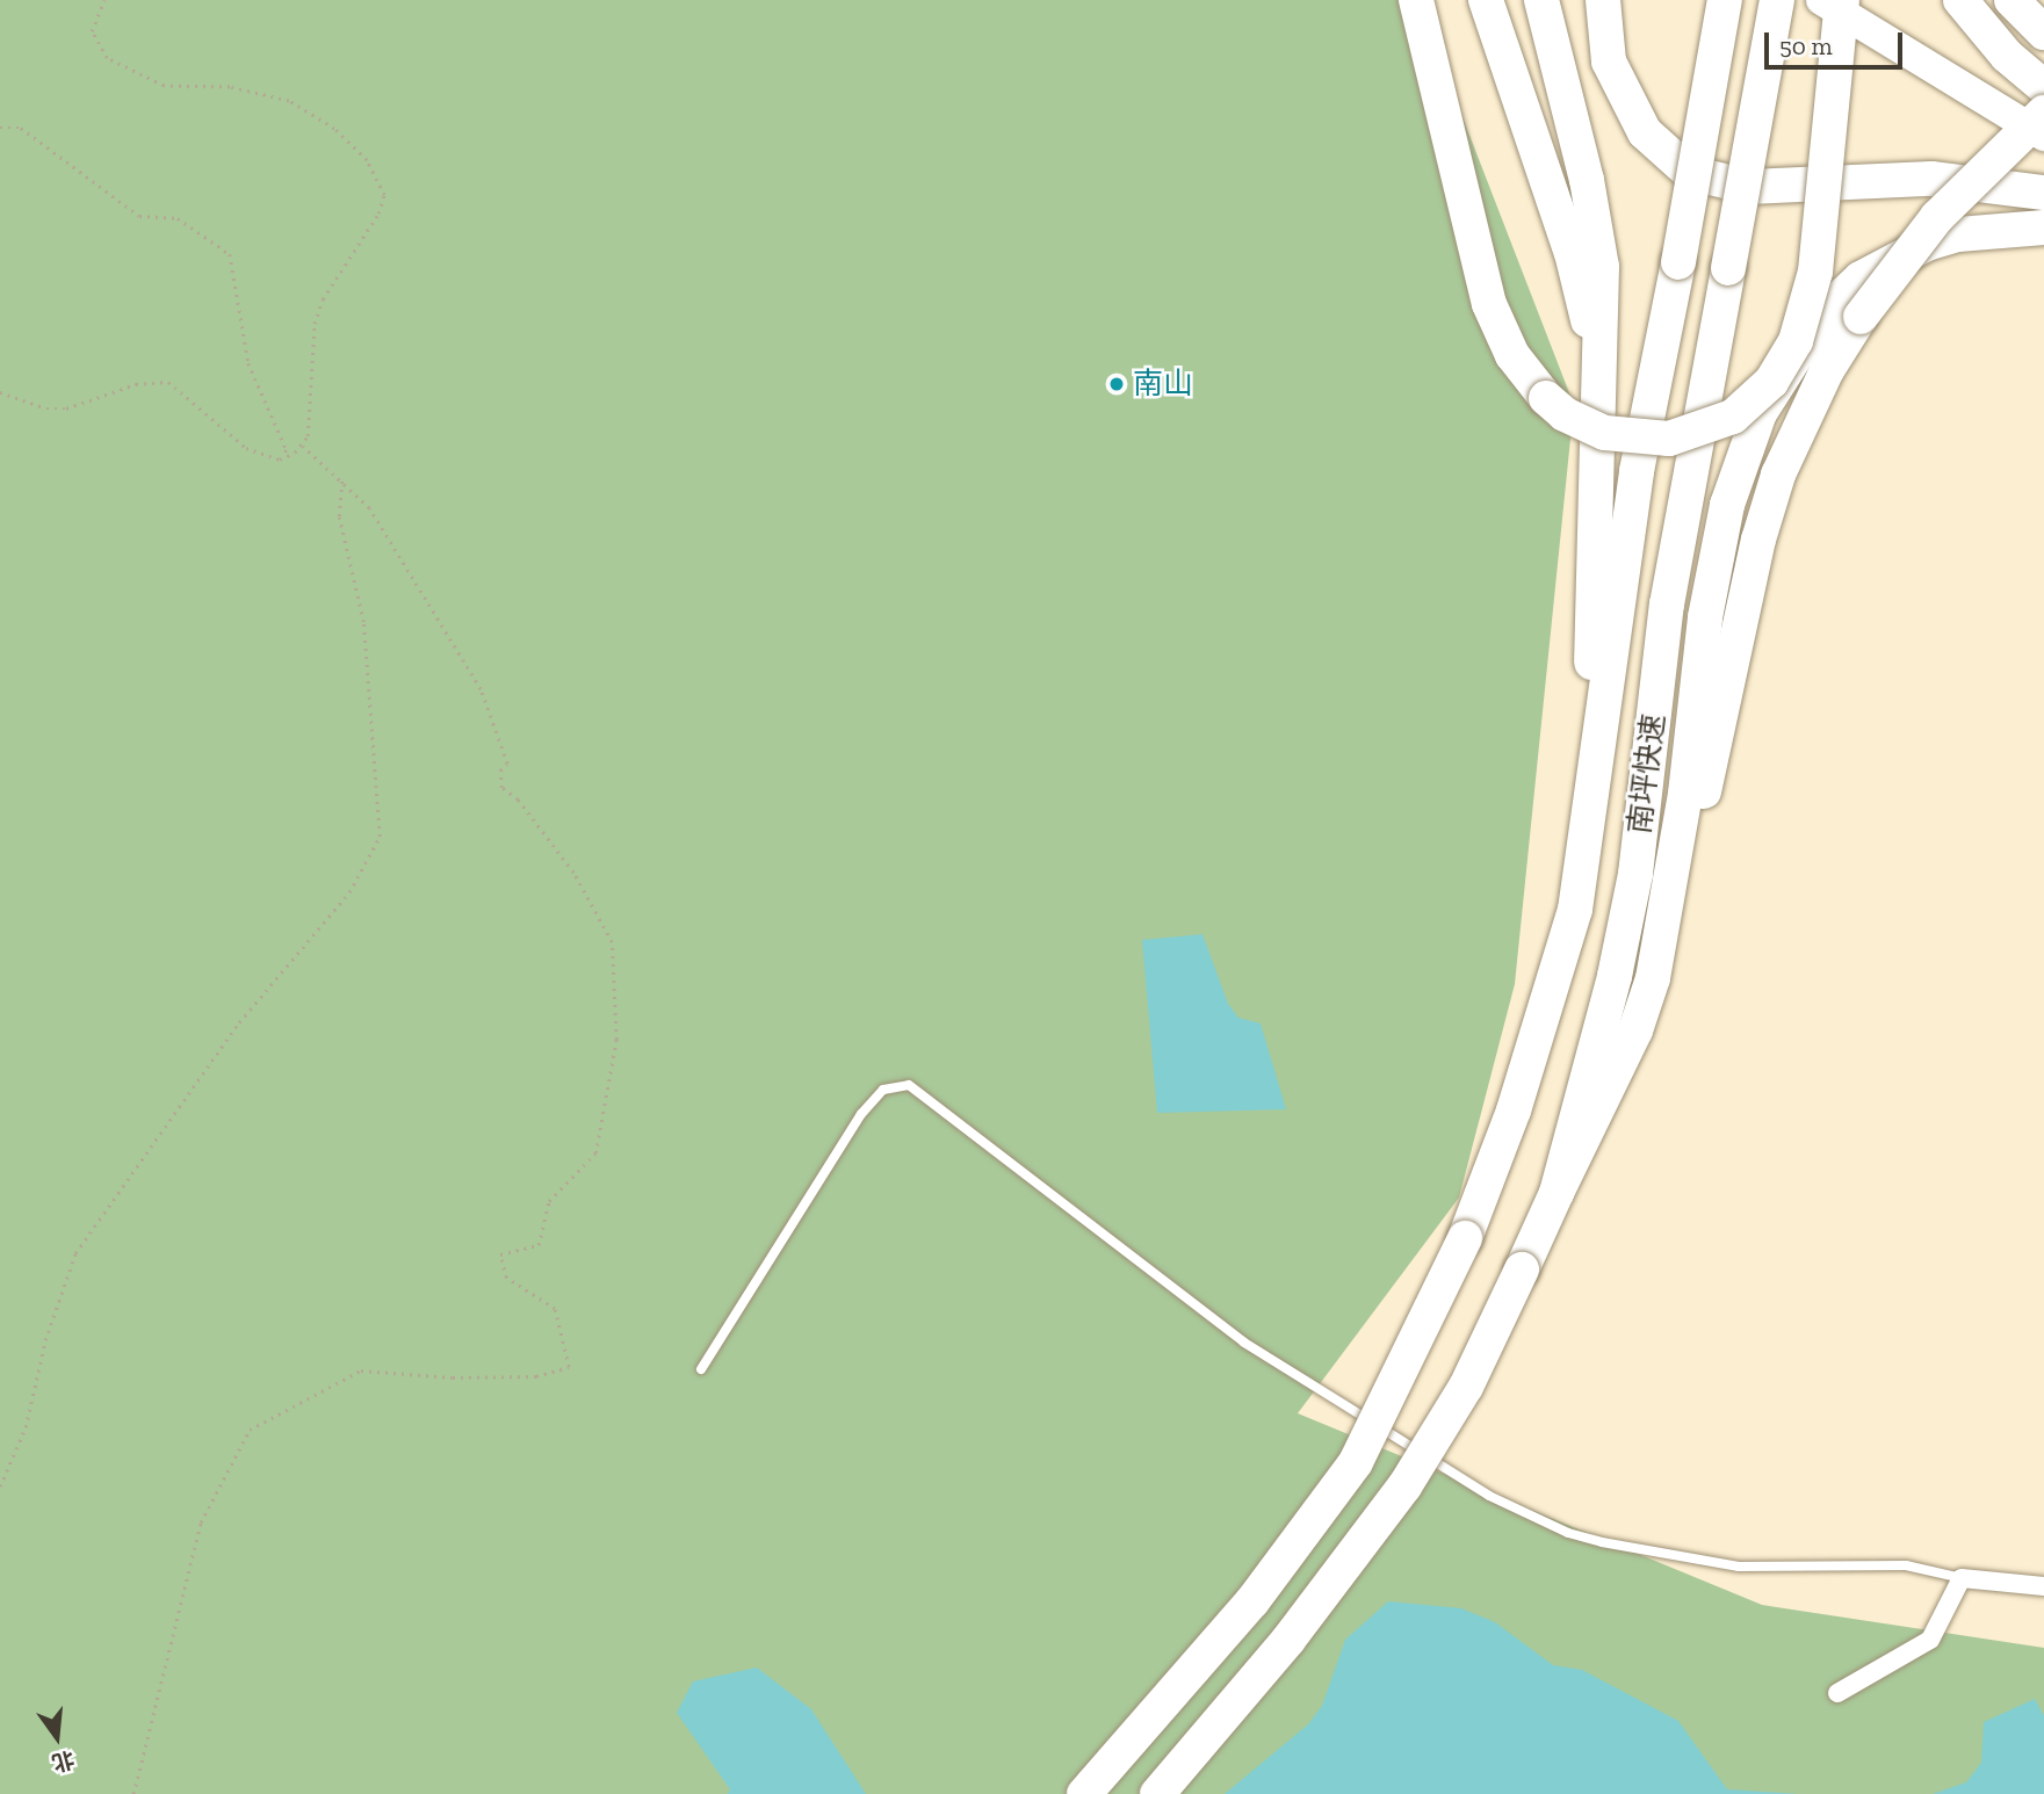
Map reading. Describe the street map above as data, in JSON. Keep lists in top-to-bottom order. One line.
{"streets":{"highway":["南坪快速"]},"places":["南山"],"scale_bar":"50 m","north":"bottom"}
